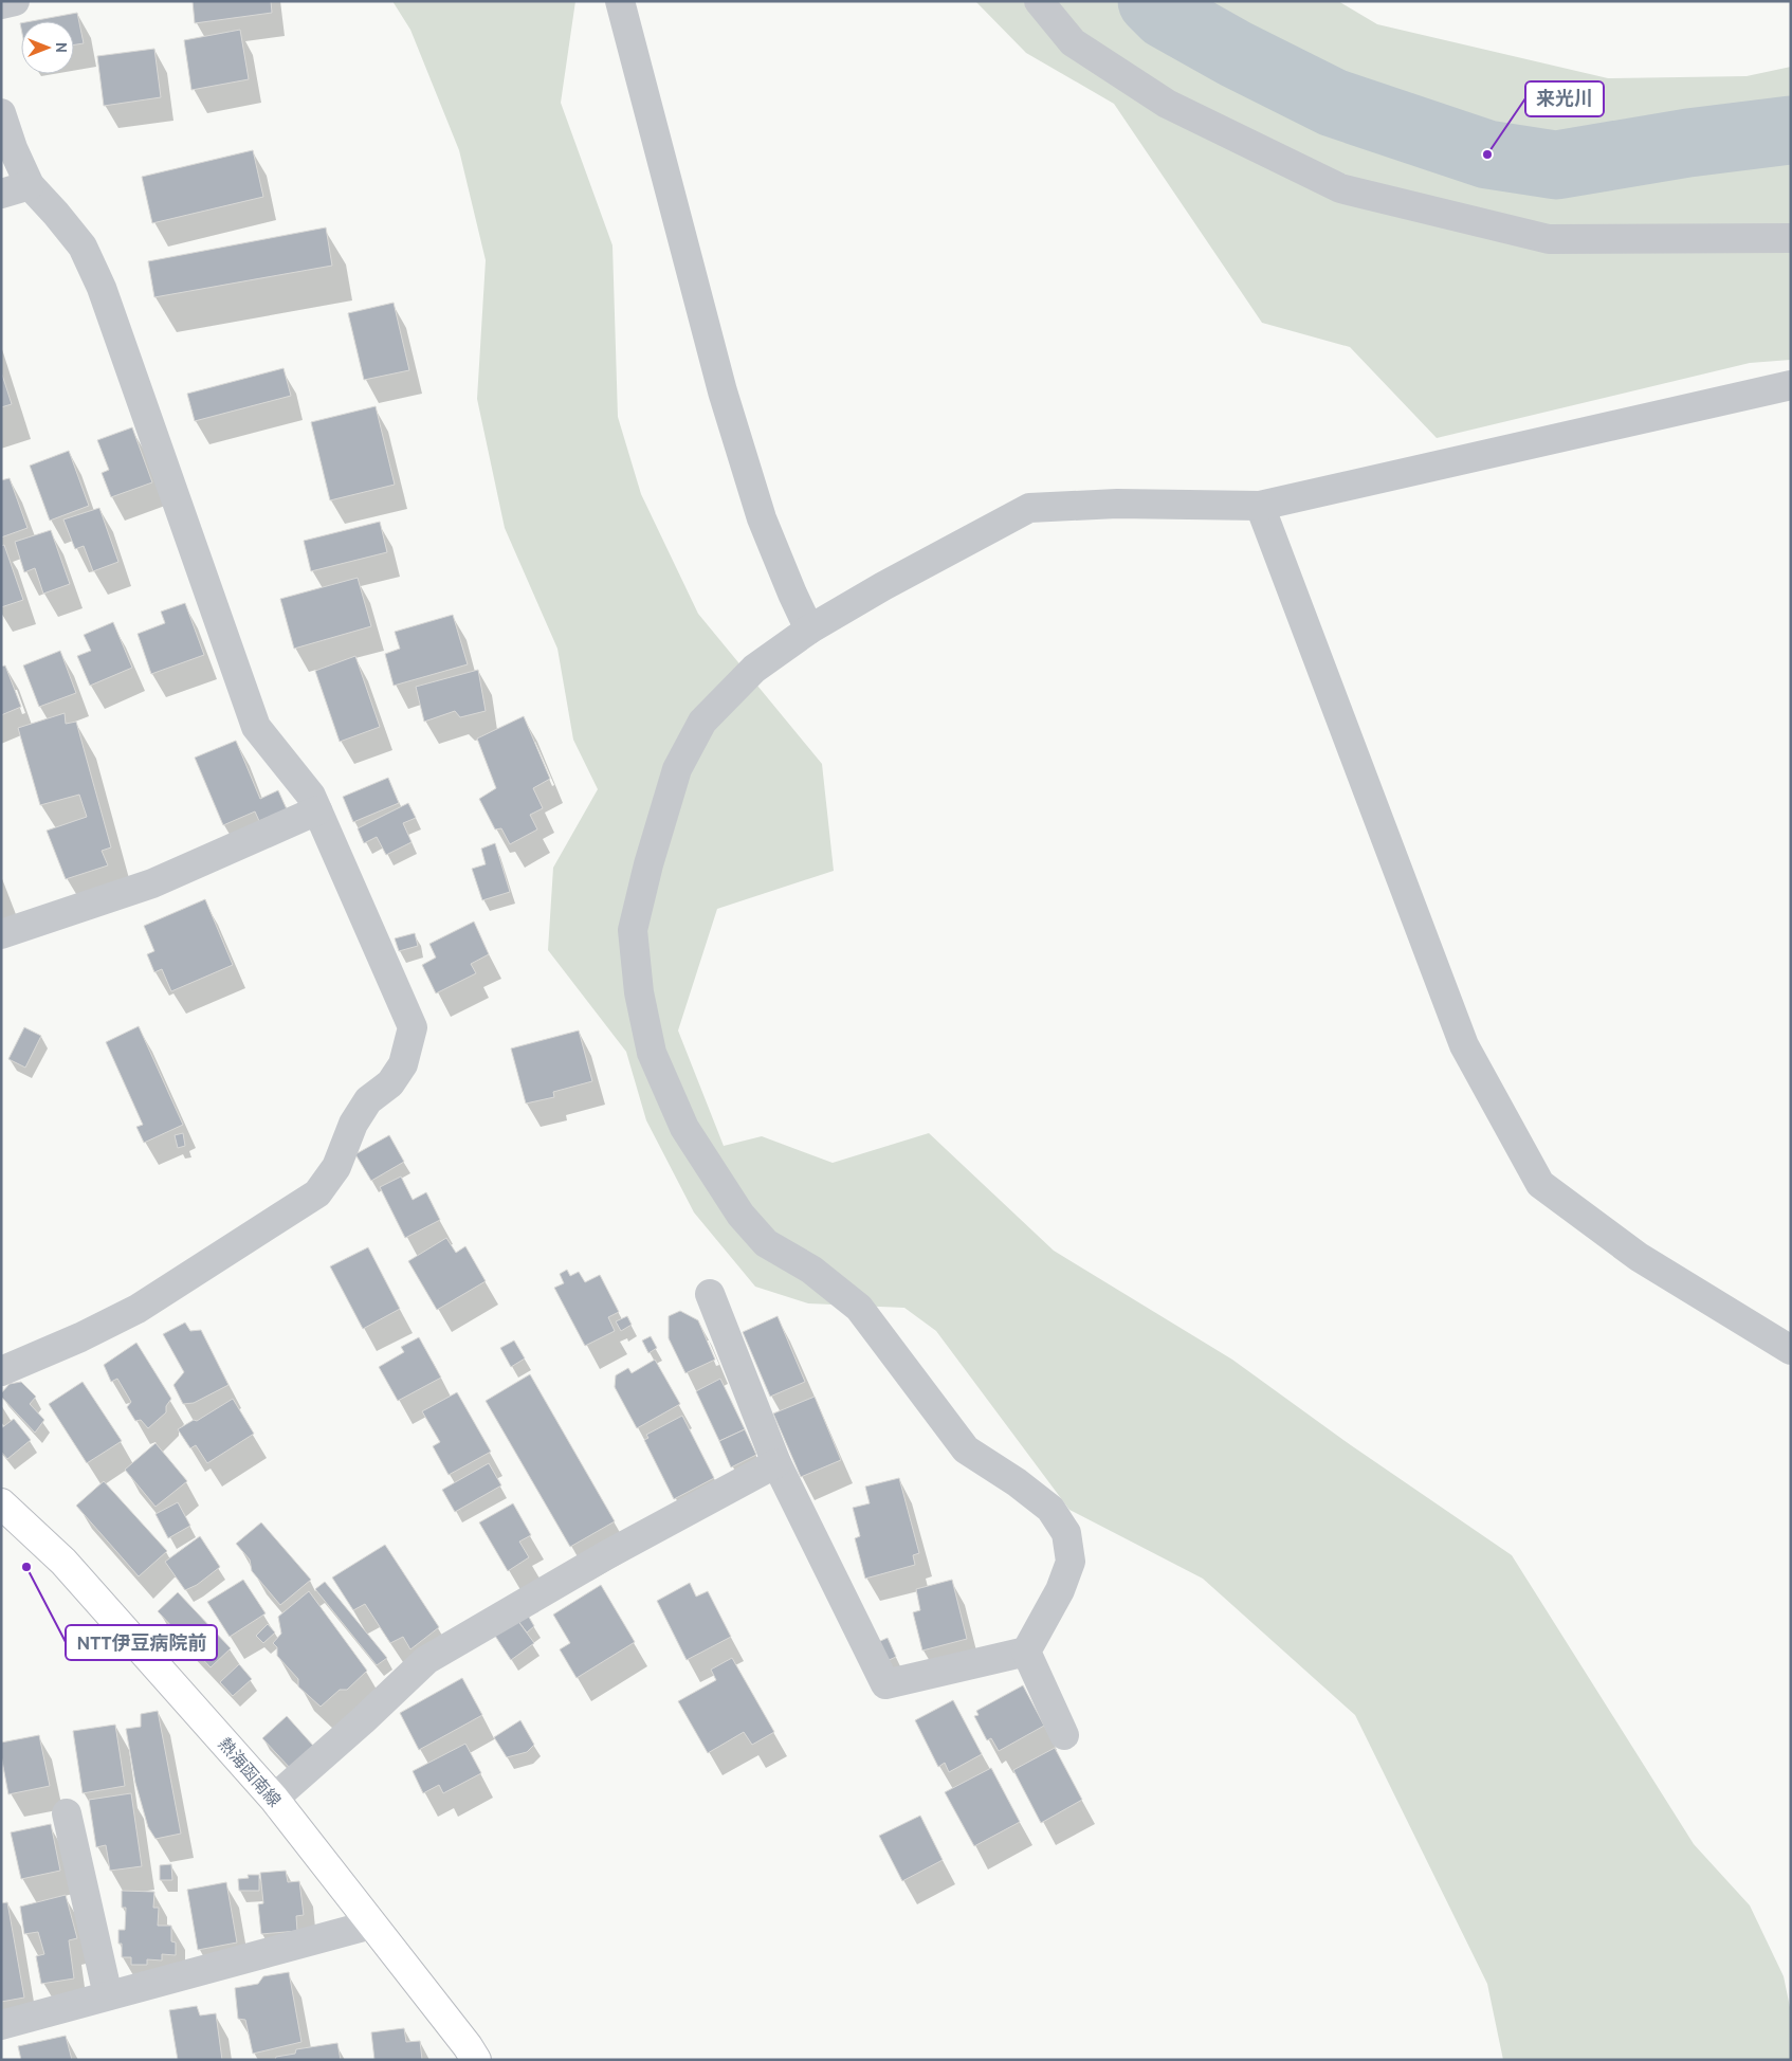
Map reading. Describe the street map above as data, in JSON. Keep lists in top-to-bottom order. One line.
{"streets":{"main road":["熱海函南線"]},"places":["来光川","NTT伊豆病院前"],"north":"right"}
